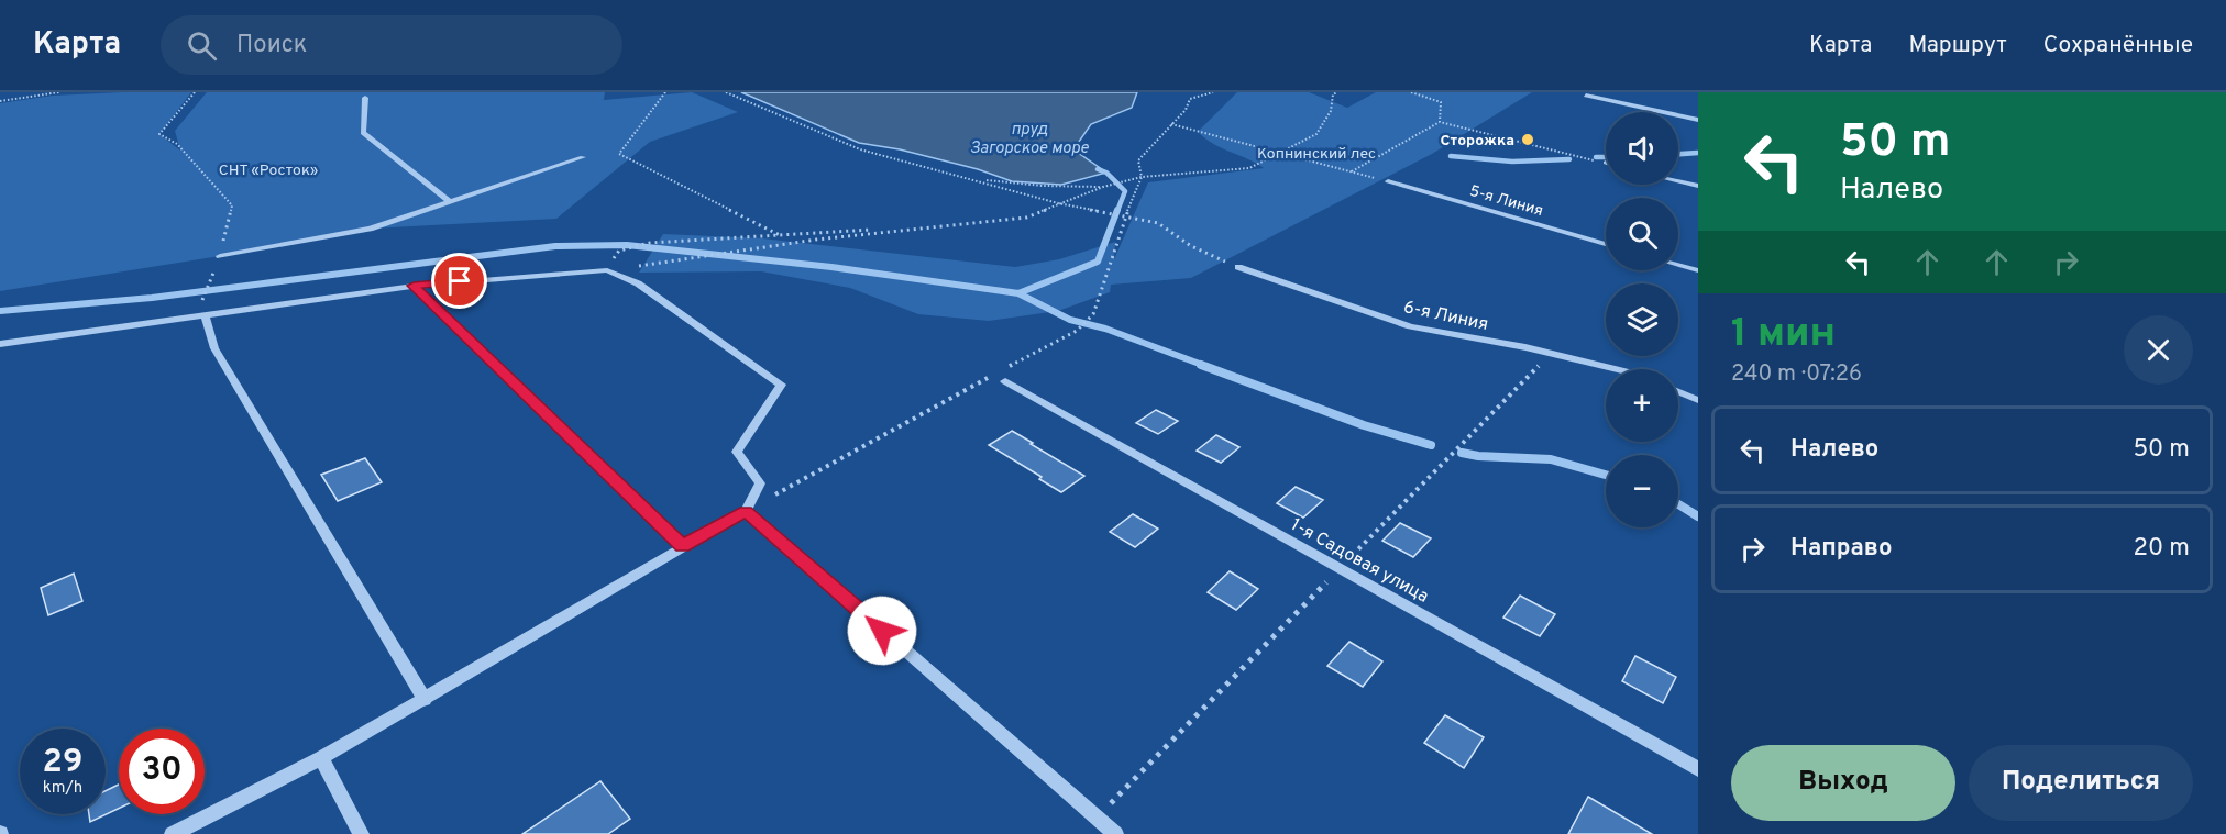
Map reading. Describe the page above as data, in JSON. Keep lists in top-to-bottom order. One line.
{"streets":{"street":["5-я Линия","6-я Линия","1-я Садовая улица"]},"water":["пруд Загорское море"],"parks":["Копнинский лес","СНТ «Росток»"],"places":["Сторожка"],"page":{"header":"Карта","search":"Поиск","nav":["Карта","Маршрут","Сохранённые"],"turn":["50 m","Налево"],"map_buttons":["+","−"],"heading":["1 мин","240 m · 07:26"],"list":[{"name":"Налево","value":"50 m"},{"name":"Направо","value":"20 m"}],"speed":"29 km/h","limit":"30","buttons":["Выход","Поделиться"]}}
